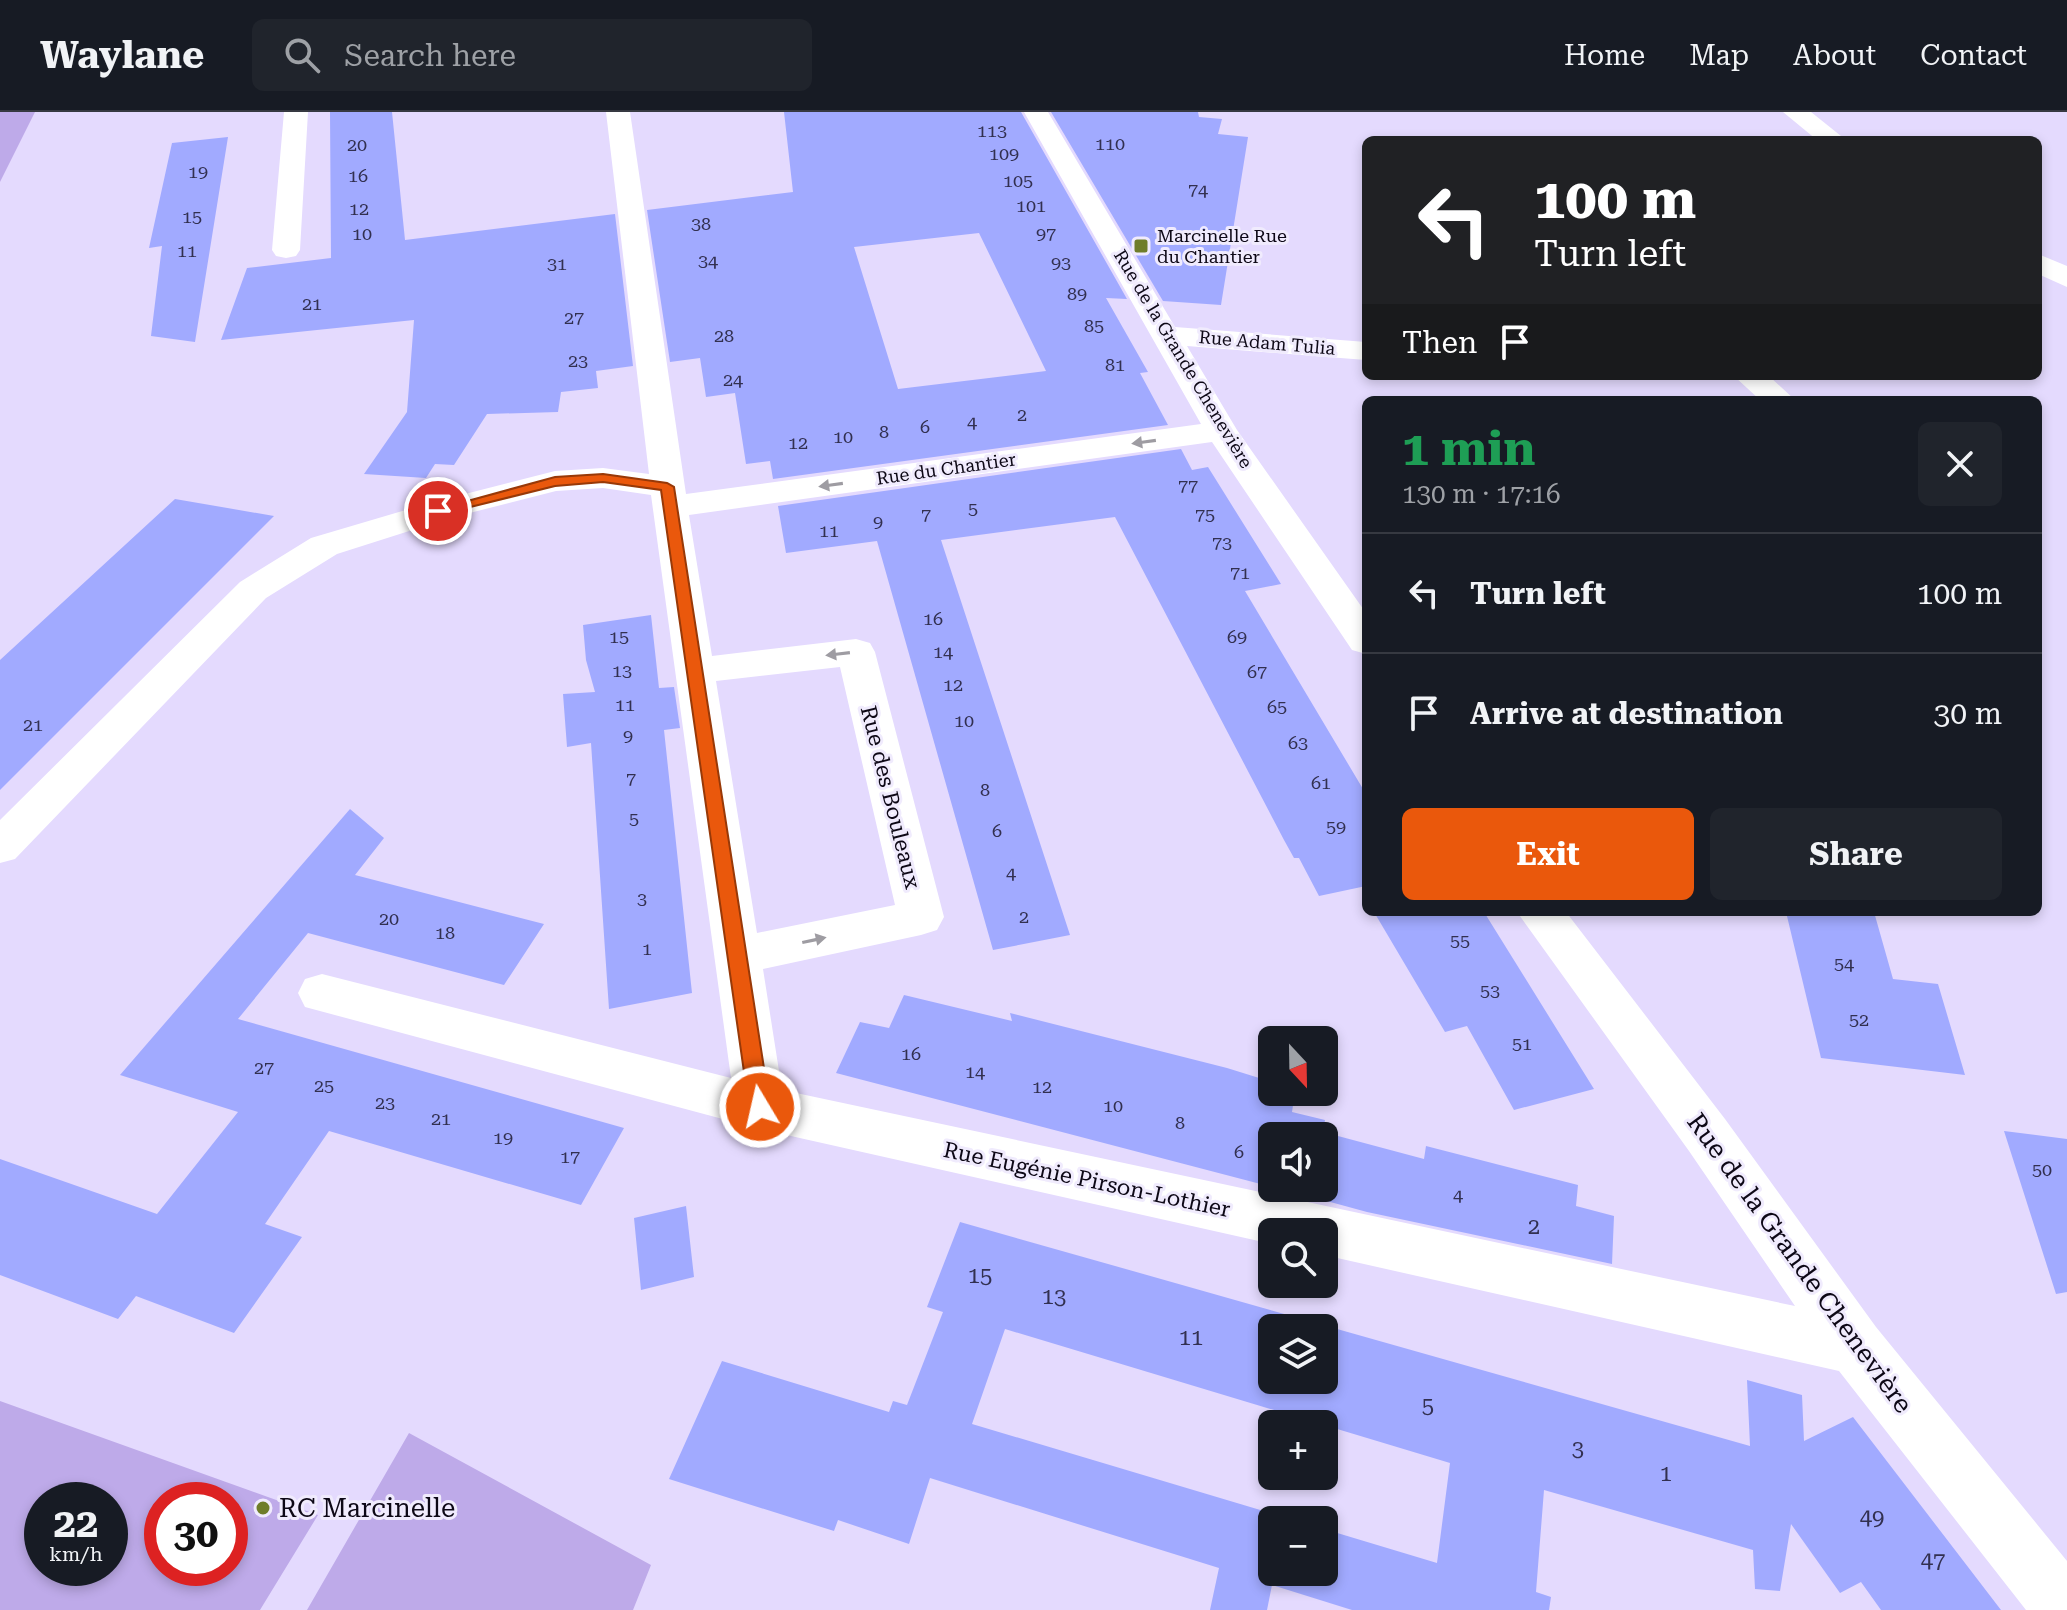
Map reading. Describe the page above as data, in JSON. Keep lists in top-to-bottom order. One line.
{"streets":{"street":["Rue Adam Tulia","Rue de la Grande Chenevière","Rue du Chantier","Rue des Bouleaux","Rue Eugénie Pirson-Lothier"]},"crossings":[["Rue Adam Tulia","Rue de la Grande Chenevière"],["Rue de la Grande Chenevière","Rue du Chantier"],["Rue de la Grande Chenevière","Rue Eugénie Pirson-Lothier"]],"one_way":["Rue du Chantier"],"places":{"transit":["Marcinelle Rue du Chantier"],"other":["RC Marcinelle"]},"house_numbers":["113","110","20","109","19","16","105","74","101","12","15","38","10","97","11","34","93","31","89","21","27","85","28","23","81","24","2","4","6","8","10","12","77","5","7","75","9","11","73","71","16","15","69","14","13","67","12","11","65","10","21","9","63","7","61","8","5","59","6","4","3","2","20","18","55","1","54","53","52","51","16","27","14","25","12","23","10","21","8","19","6","17","50","4","2","15","13","11","5","3","1","49","47"],"north":"bottom","page":{"header":"Waylane","search":"Search here","nav":["Home","Map","About","Contact"],"turn":["100 m","Turn left"],"then":"Then","heading":["1 min","130 m · 17:16"],"list":[{"name":"Turn left","value":"100 m"},{"name":"Arrive at destination","value":"30 m"}],"buttons":["Exit","Share"],"map_buttons":["+","−"],"speed":"22 km/h","limit":"30"}}
